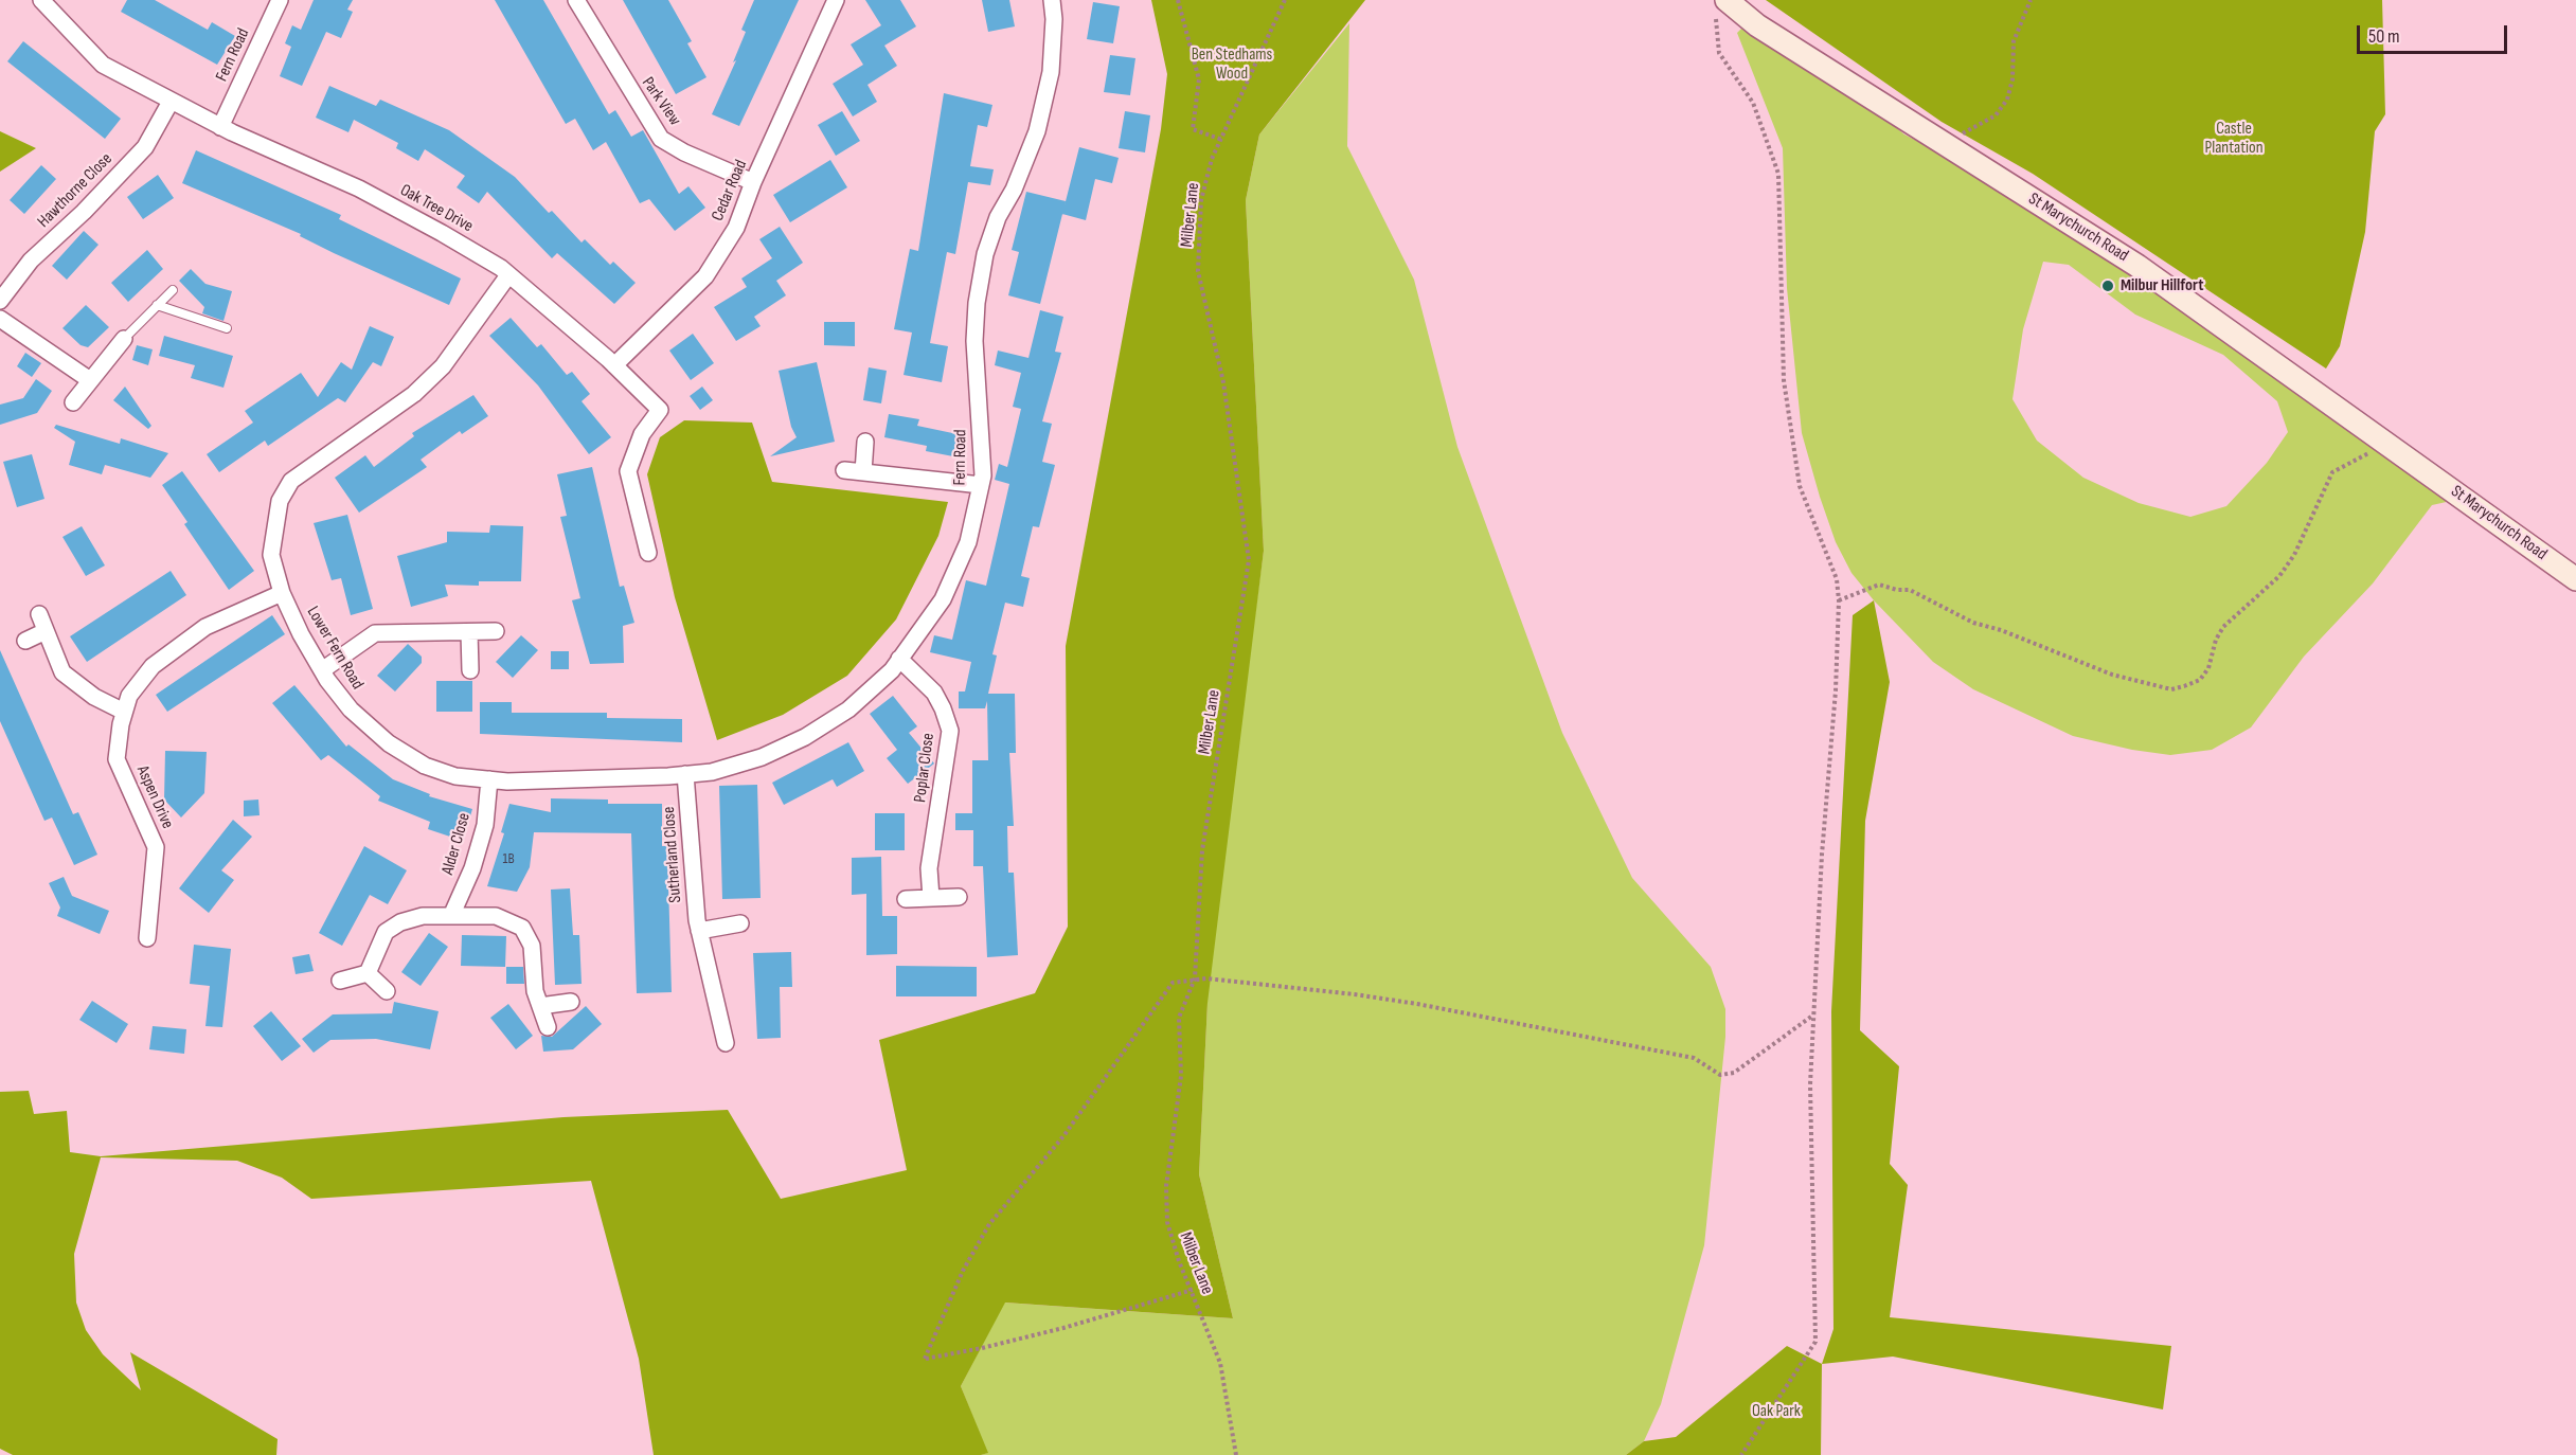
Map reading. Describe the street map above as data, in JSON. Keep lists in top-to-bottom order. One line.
{"streets":{"street":["Fern Road","Park View","Hawthorne Close","Cedar Road","Oak Tree Drive","St Marychurch Road","Lower Fern Road","Poplar Close","Aspen Drive","Alder Close","Sutherland Close"],"path":["Milber Lane"]},"crossings":[["Fern Road","Oak Tree Drive"],["Fern Road","Lower Fern Road"],["Fern Road","Poplar Close"],["Fern Road","Sutherland Close"],["Park View","Cedar Road"],["Hawthorne Close","Oak Tree Drive"],["Cedar Road","Oak Tree Drive"],["Oak Tree Drive","Lower Fern Road"],["Lower Fern Road","Aspen Drive"],["Lower Fern Road","Alder Close"],["Lower Fern Road","Sutherland Close"]],"parks":["Ben Stedhams Wood","Castle Plantation","Oak Park"],"places":["Milbur Hillfort"],"house_numbers":["1B"],"scale_bar":"50 m"}
